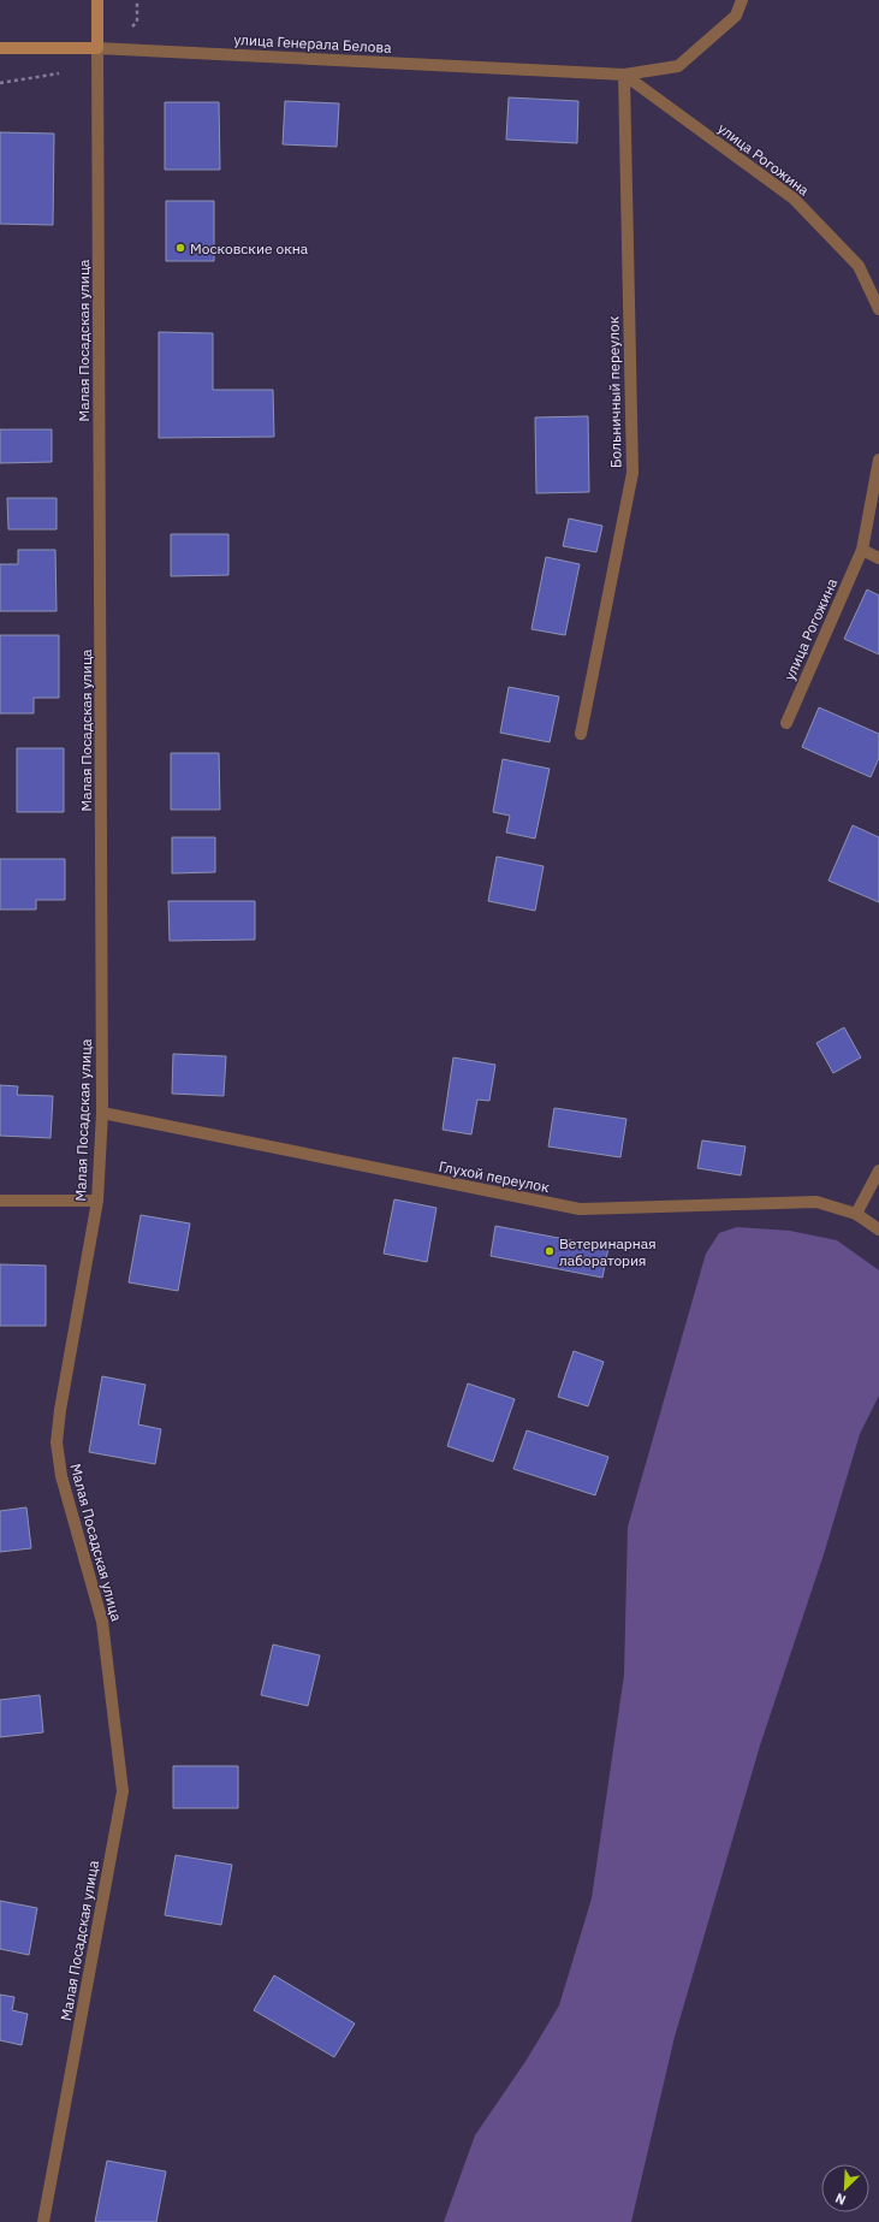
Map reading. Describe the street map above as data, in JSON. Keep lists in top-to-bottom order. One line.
{"streets":{"main road":["улица Генерала Белова","Малая Посадская улица"],"street":["улица Рогожина","Больничный переулок","Глухой переулок"]},"crossings":[["улица Генерала Белова","улица Рогожина"],["улица Генерала Белова","Малая Посадская улица"],["улица Генерала Белова","Больничный переулок"],["улица Рогожина","Больничный переулок"],["Малая Посадская улица","Глухой переулок"]],"places":["Московские окна","Ветеринарная лаборатория"],"north":"bottom left"}
